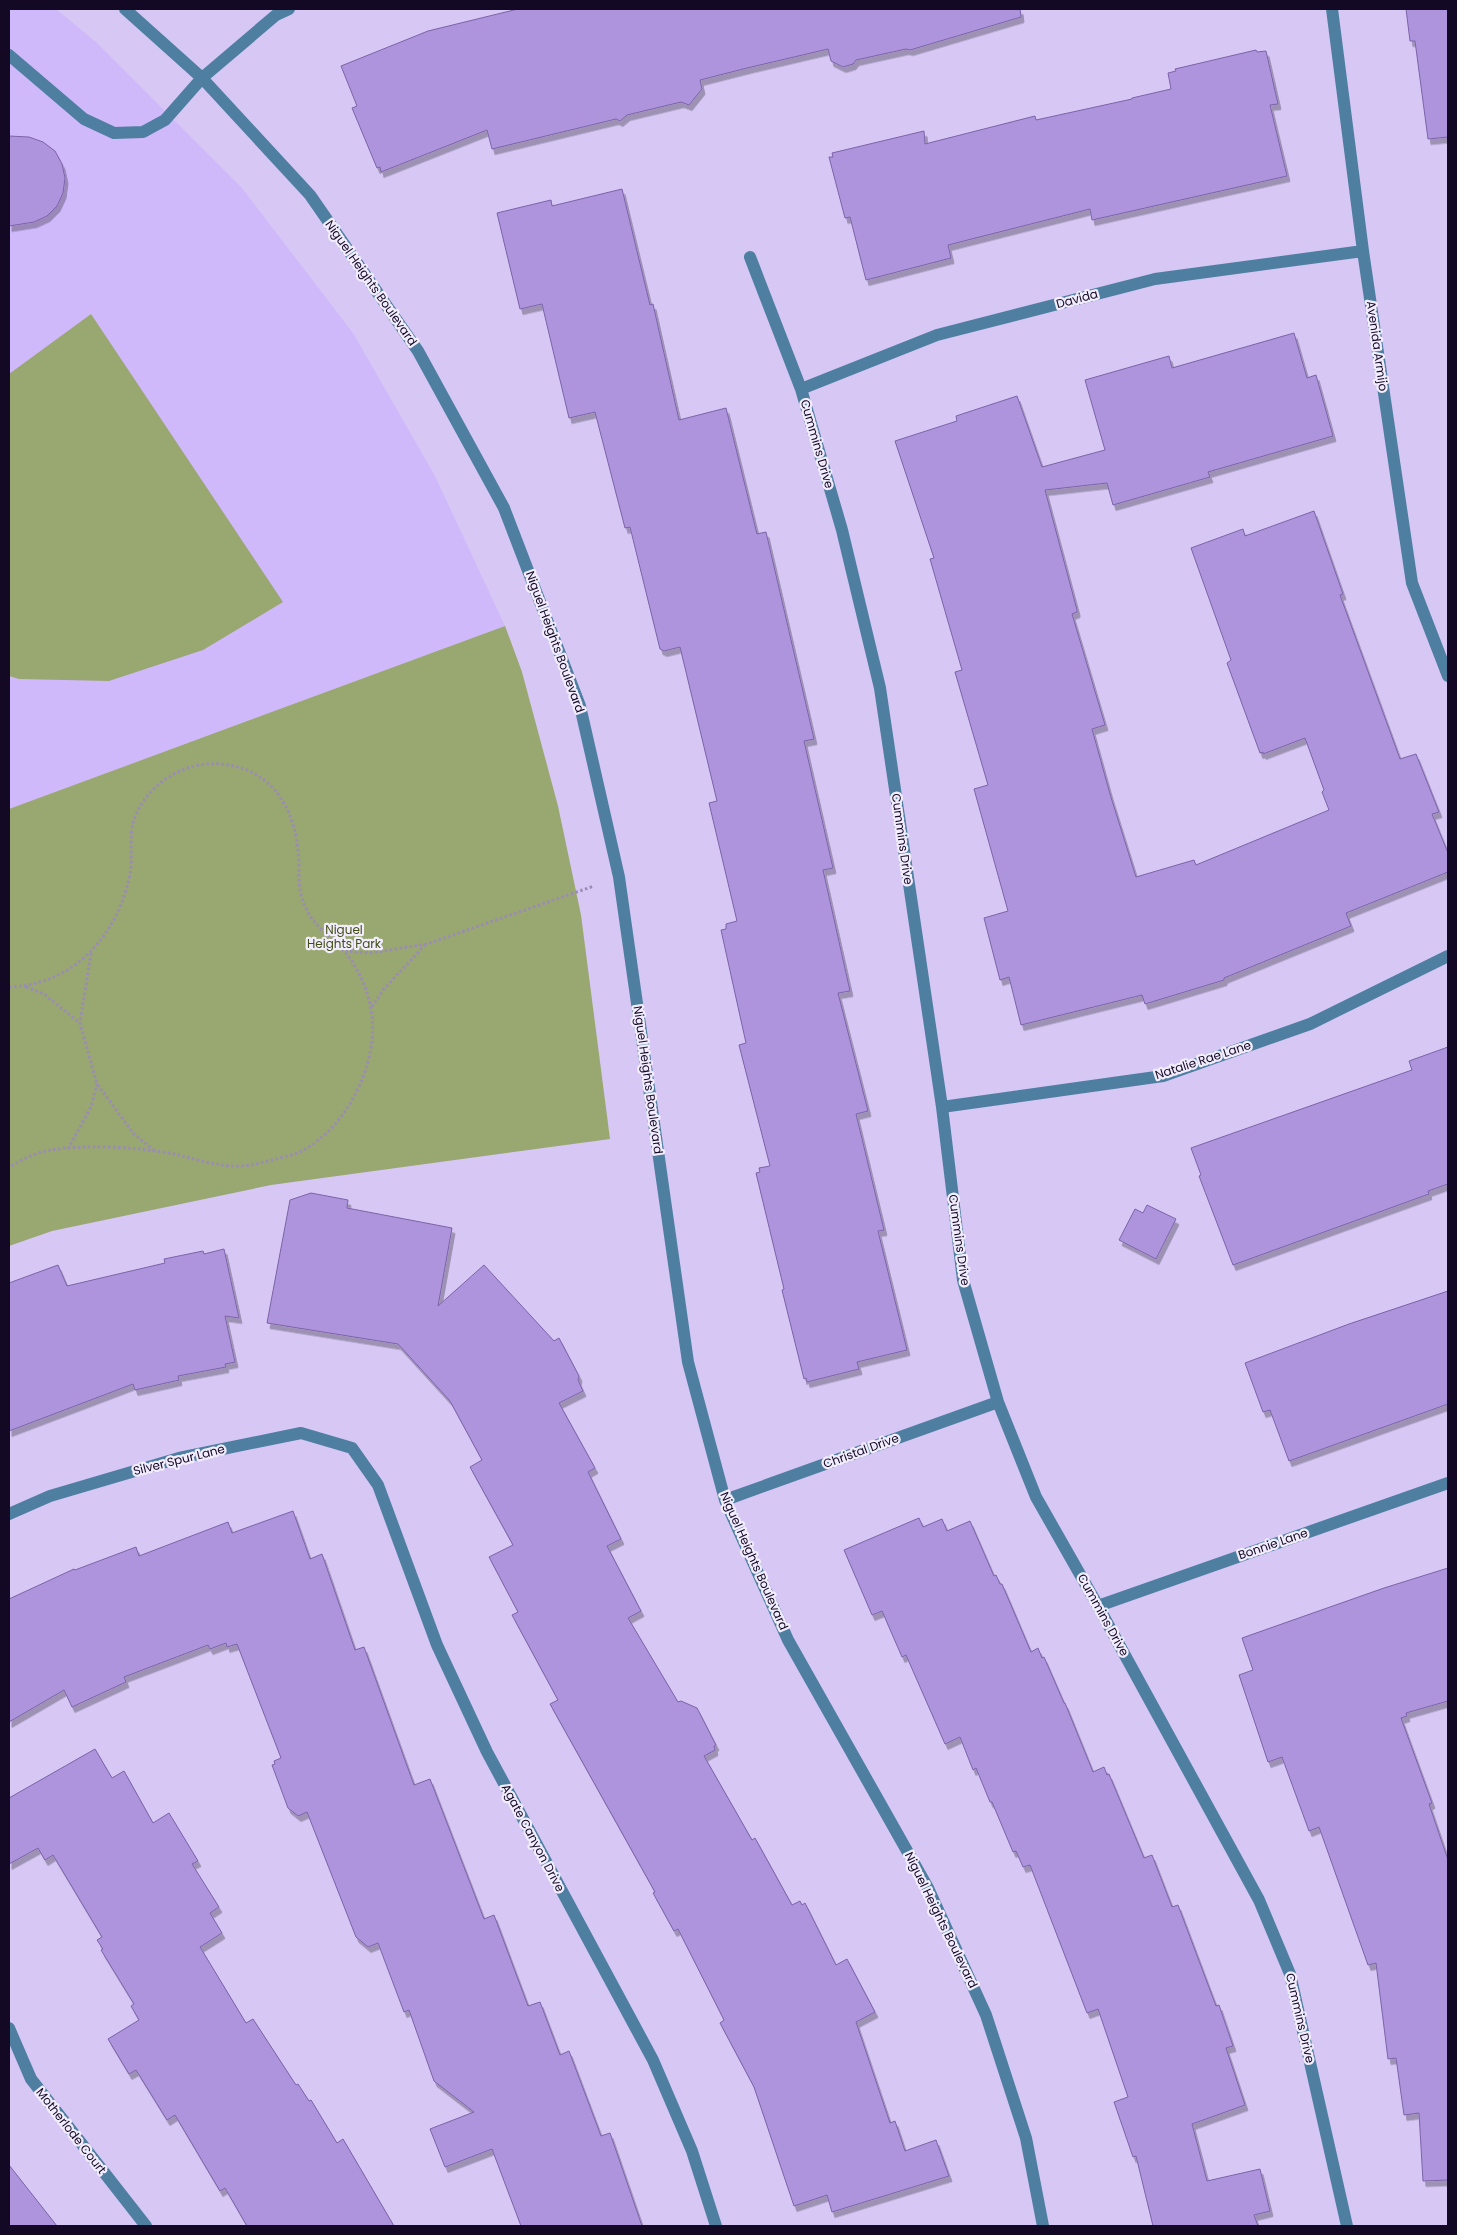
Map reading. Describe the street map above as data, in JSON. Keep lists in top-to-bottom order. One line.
{"streets":{"street":["Niguel Heights Boulevard","Davida","Avenida Armijo","Cummins Drive","Natalie Rae Lane","Christal Drive","Silver Spur Lane","Bonnie Lane","Agate Canyon Drive","Motherlode Court"]},"crossings":[["Niguel Heights Boulevard","Christal Drive"],["Davida","Avenida Armijo"],["Davida","Cummins Drive"],["Cummins Drive","Natalie Rae Lane"],["Cummins Drive","Christal Drive"],["Cummins Drive","Bonnie Lane"],["Silver Spur Lane","Agate Canyon Drive"]],"parks":["Niguel Heights Park"]}
